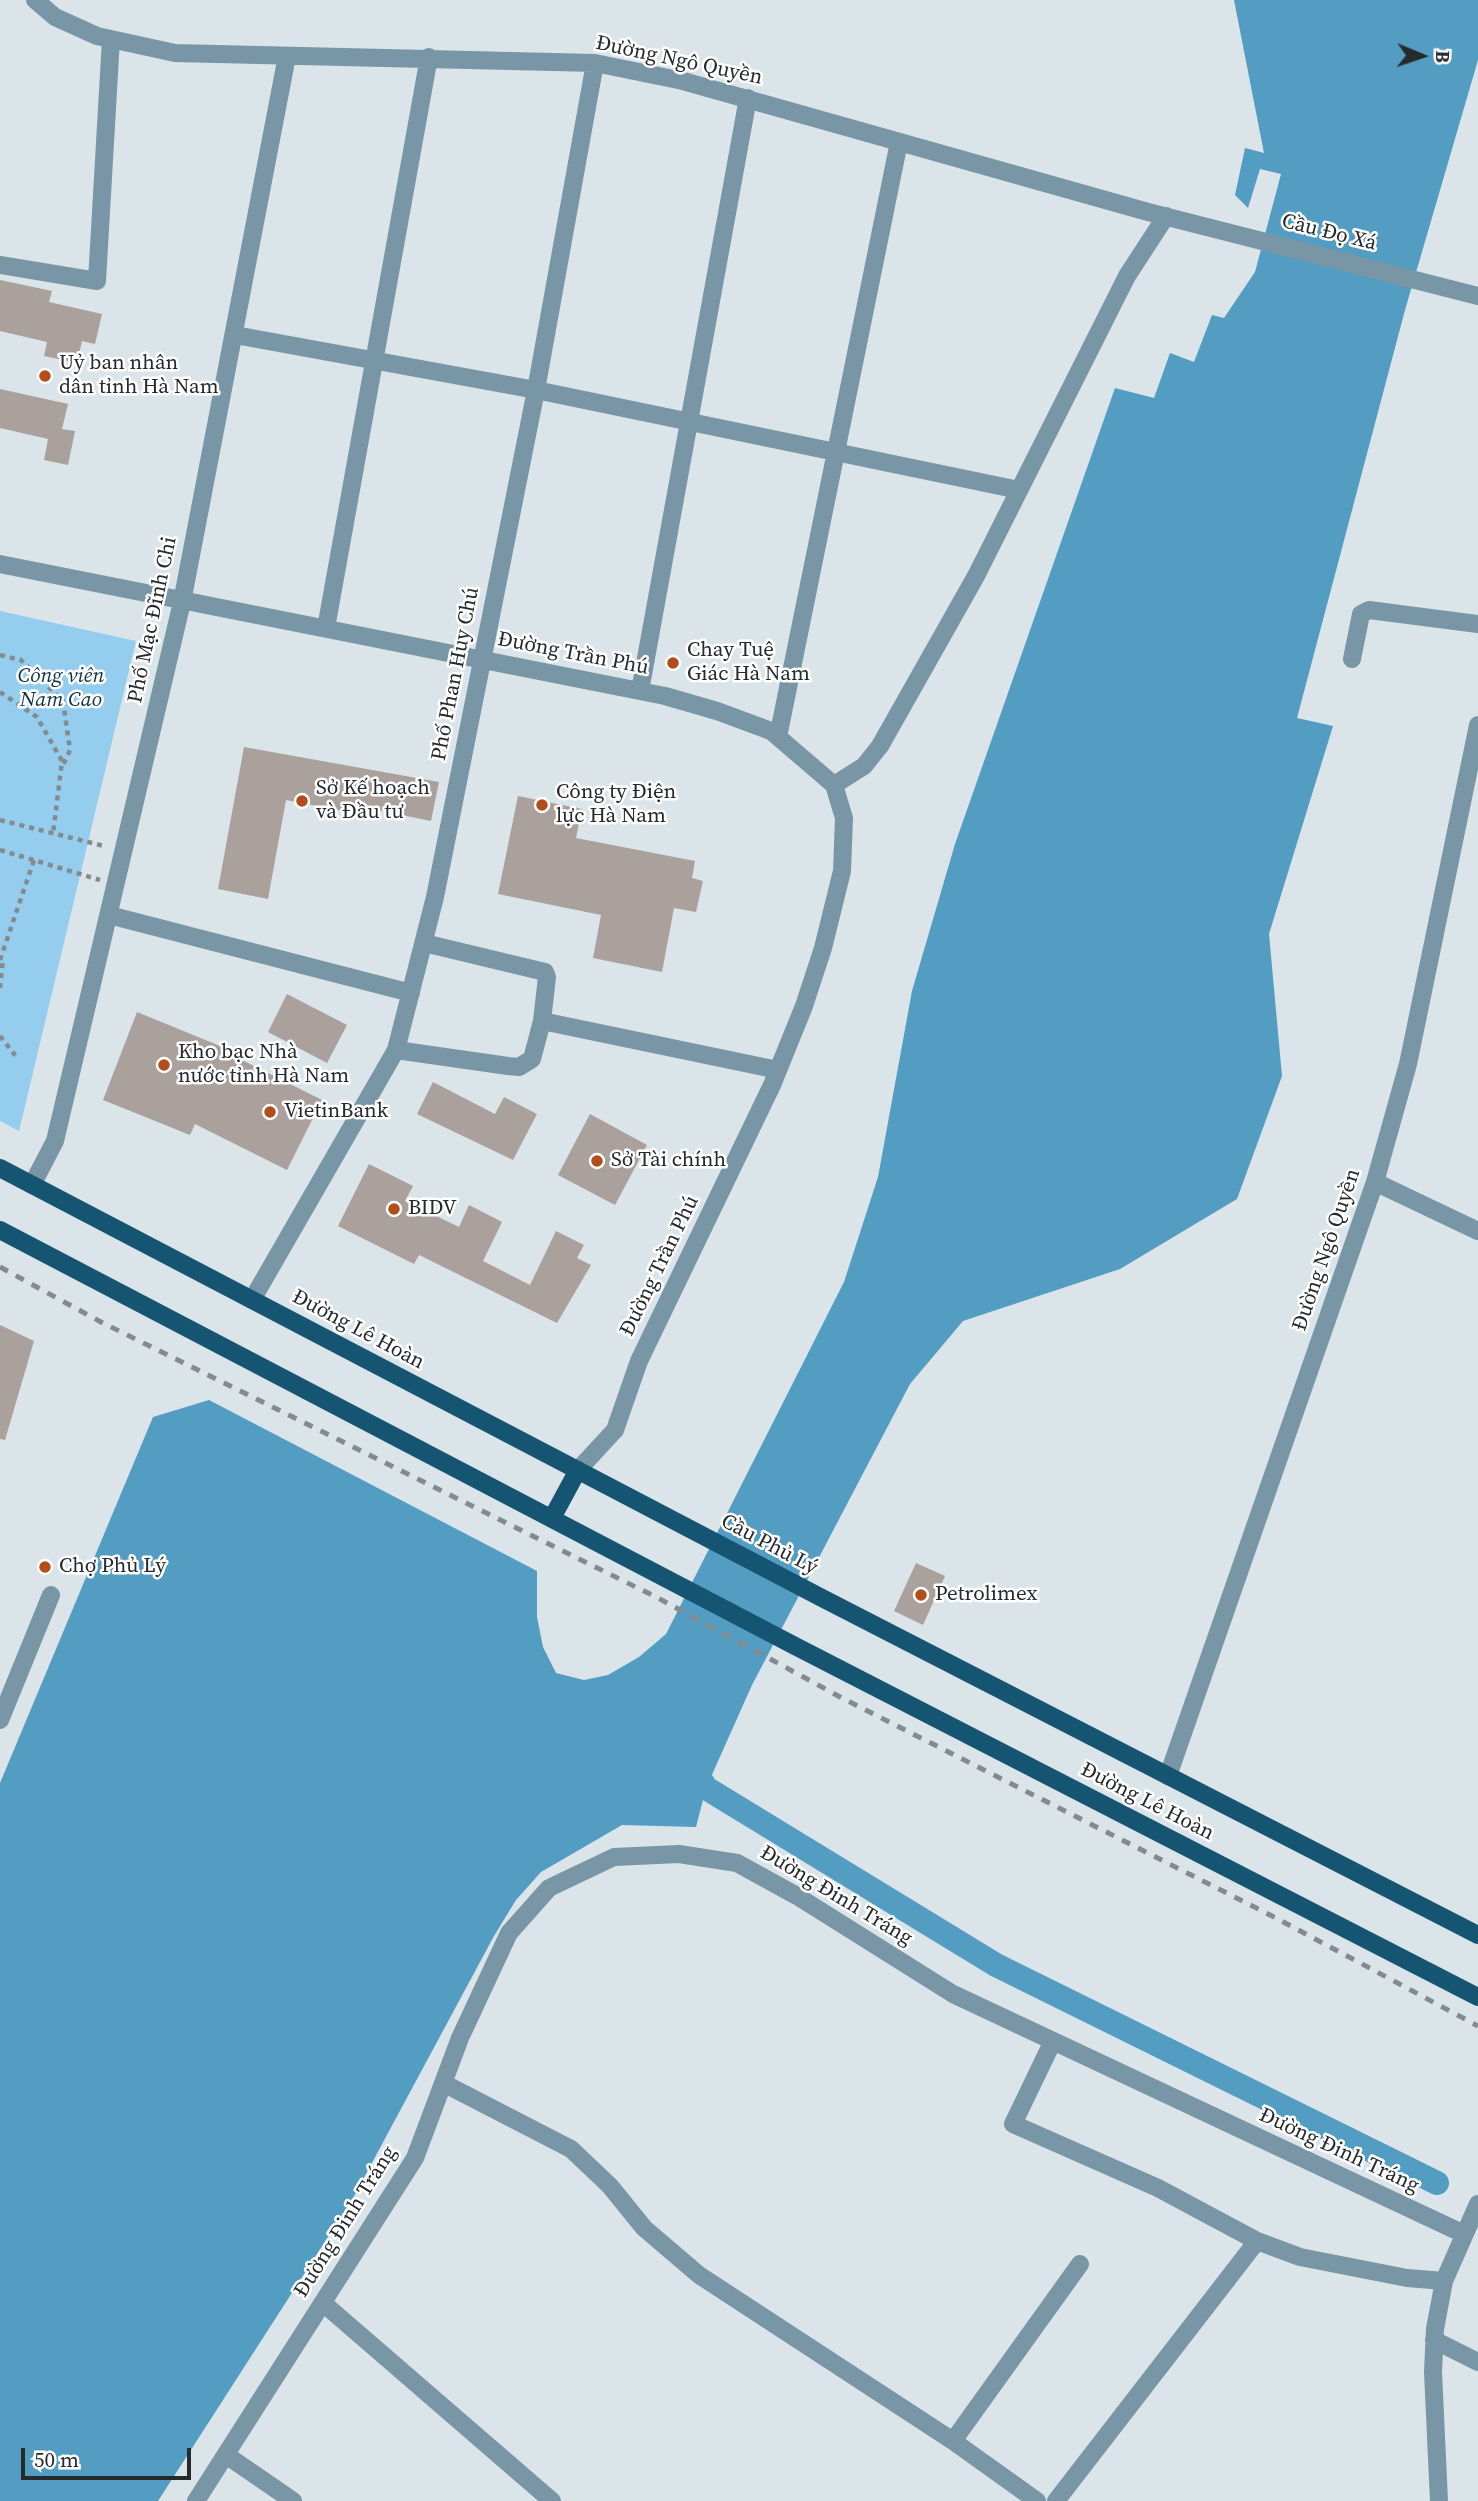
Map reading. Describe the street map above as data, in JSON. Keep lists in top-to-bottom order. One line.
{"streets":{"main road":["Đường Lê Hoàn","Cầu Phủ Lý"],"street":["Đường Ngô Quyền","Cầu Đọ Xá","Phố Mạc Đĩnh Chi","Đường Trần Phú","Phố Phan Huy Chú","Đường Đinh Tráng"]},"crossings":[["Đường Ngô Quyền","Cầu Đọ Xá"],["Đường Ngô Quyền","Phố Mạc Đĩnh Chi"],["Đường Ngô Quyền","Phố Phan Huy Chú"],["Đường Ngô Quyền","Đường Lê Hoàn"],["Phố Mạc Đĩnh Chi","Đường Trần Phú"],["Phố Mạc Đĩnh Chi","Đường Lê Hoàn"],["Đường Trần Phú","Phố Phan Huy Chú"],["Đường Trần Phú","Đường Lê Hoàn"],["Phố Phan Huy Chú","Đường Lê Hoàn"],["Đường Lê Hoàn","Cầu Phủ Lý"]],"parks":["Công viên Nam Cao"],"places":["Uỷ ban nhân dân tỉnh Hà Nam","Chay Tuệ Giác Hà Nam","Sở Kế hoạch và Đầu tư","Công ty Điện lực Hà Nam","Kho bạc Nhà nước tỉnh Hà Nam","VietinBank","Sở Tài chính","BIDV","Chợ Phủ Lý","Petrolimex"],"scale_bar":"50 m","north":"right"}
